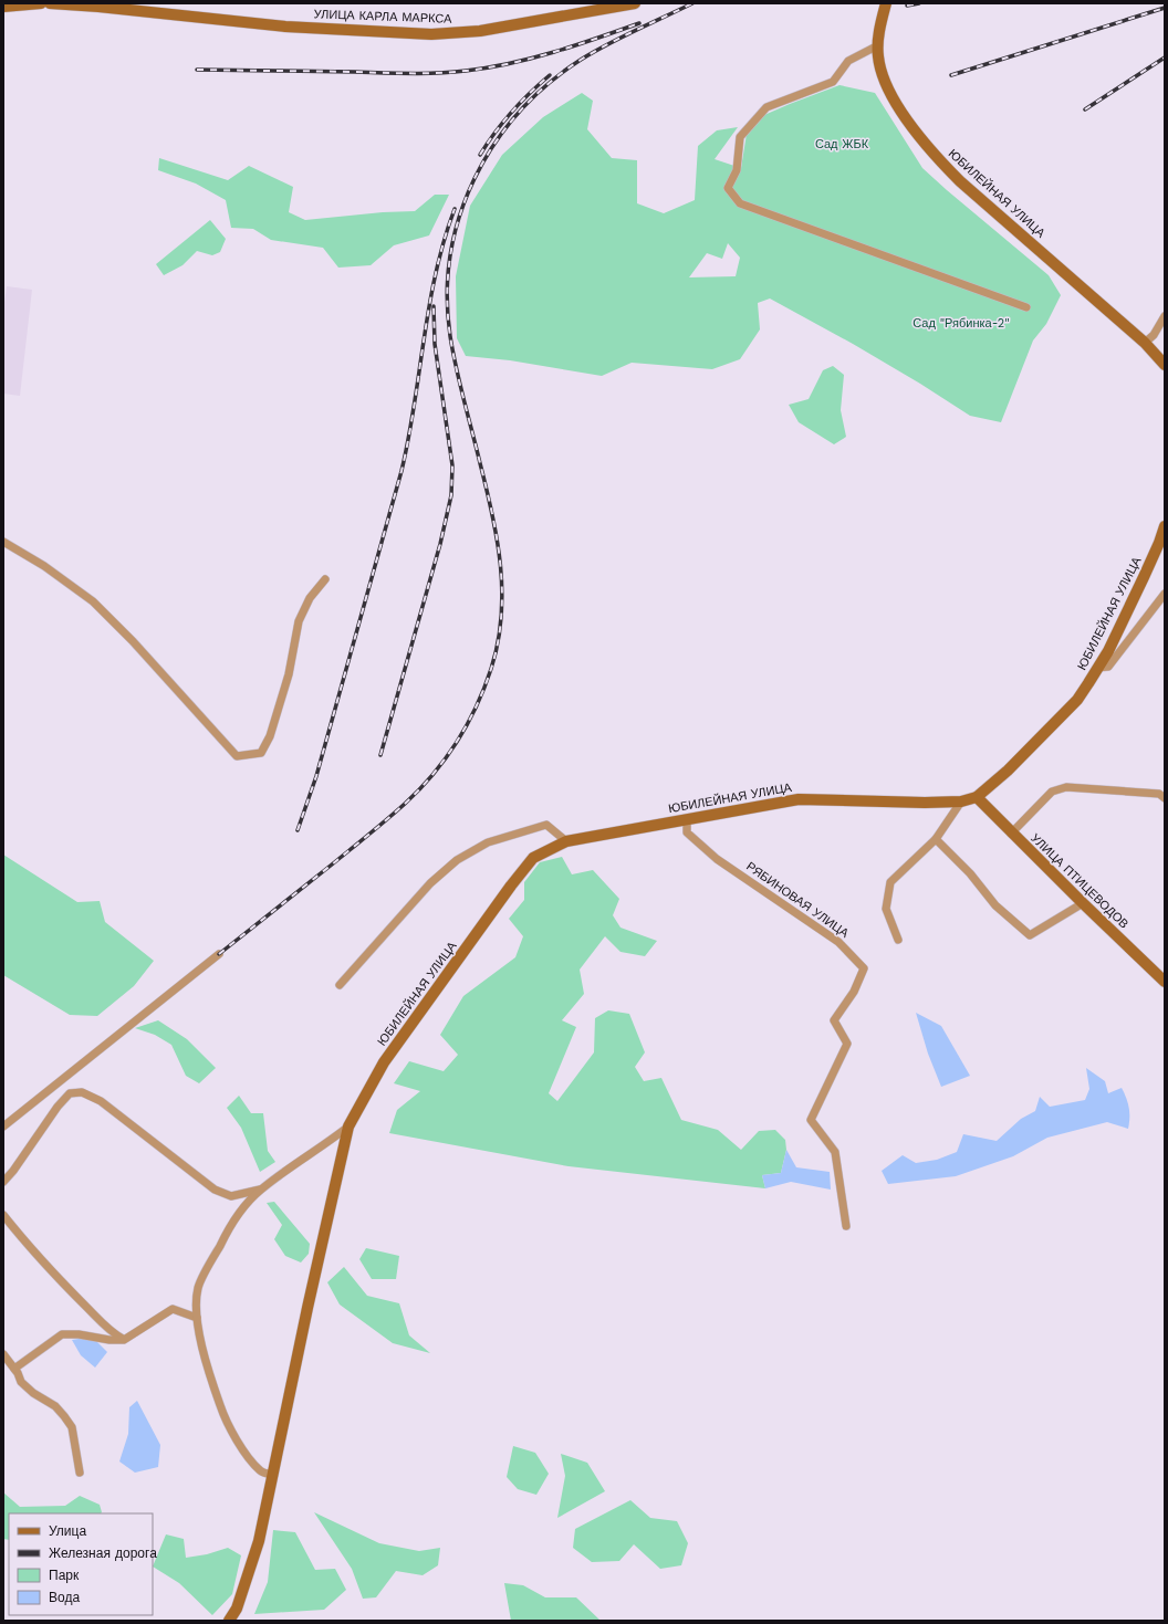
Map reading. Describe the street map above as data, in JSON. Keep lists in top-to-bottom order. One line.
{"streets":{"street":["УЛИЦА КАРЛА МАРКСА","ЮБИЛЕЙНАЯ УЛИЦА","УЛИЦА ПТИЦЕВОДОВ","РЯБИНОВАЯ УЛИЦА"]},"crossings":[["ЮБИЛЕЙНАЯ УЛИЦА","УЛИЦА ПТИЦЕВОДОВ"],["ЮБИЛЕЙНАЯ УЛИЦА","РЯБИНОВАЯ УЛИЦА"]],"parks":["Сад ЖБК","Сад \"Рябинка-2\""],"legend":["Улица","Железная дорога","Парк","Вода"]}
